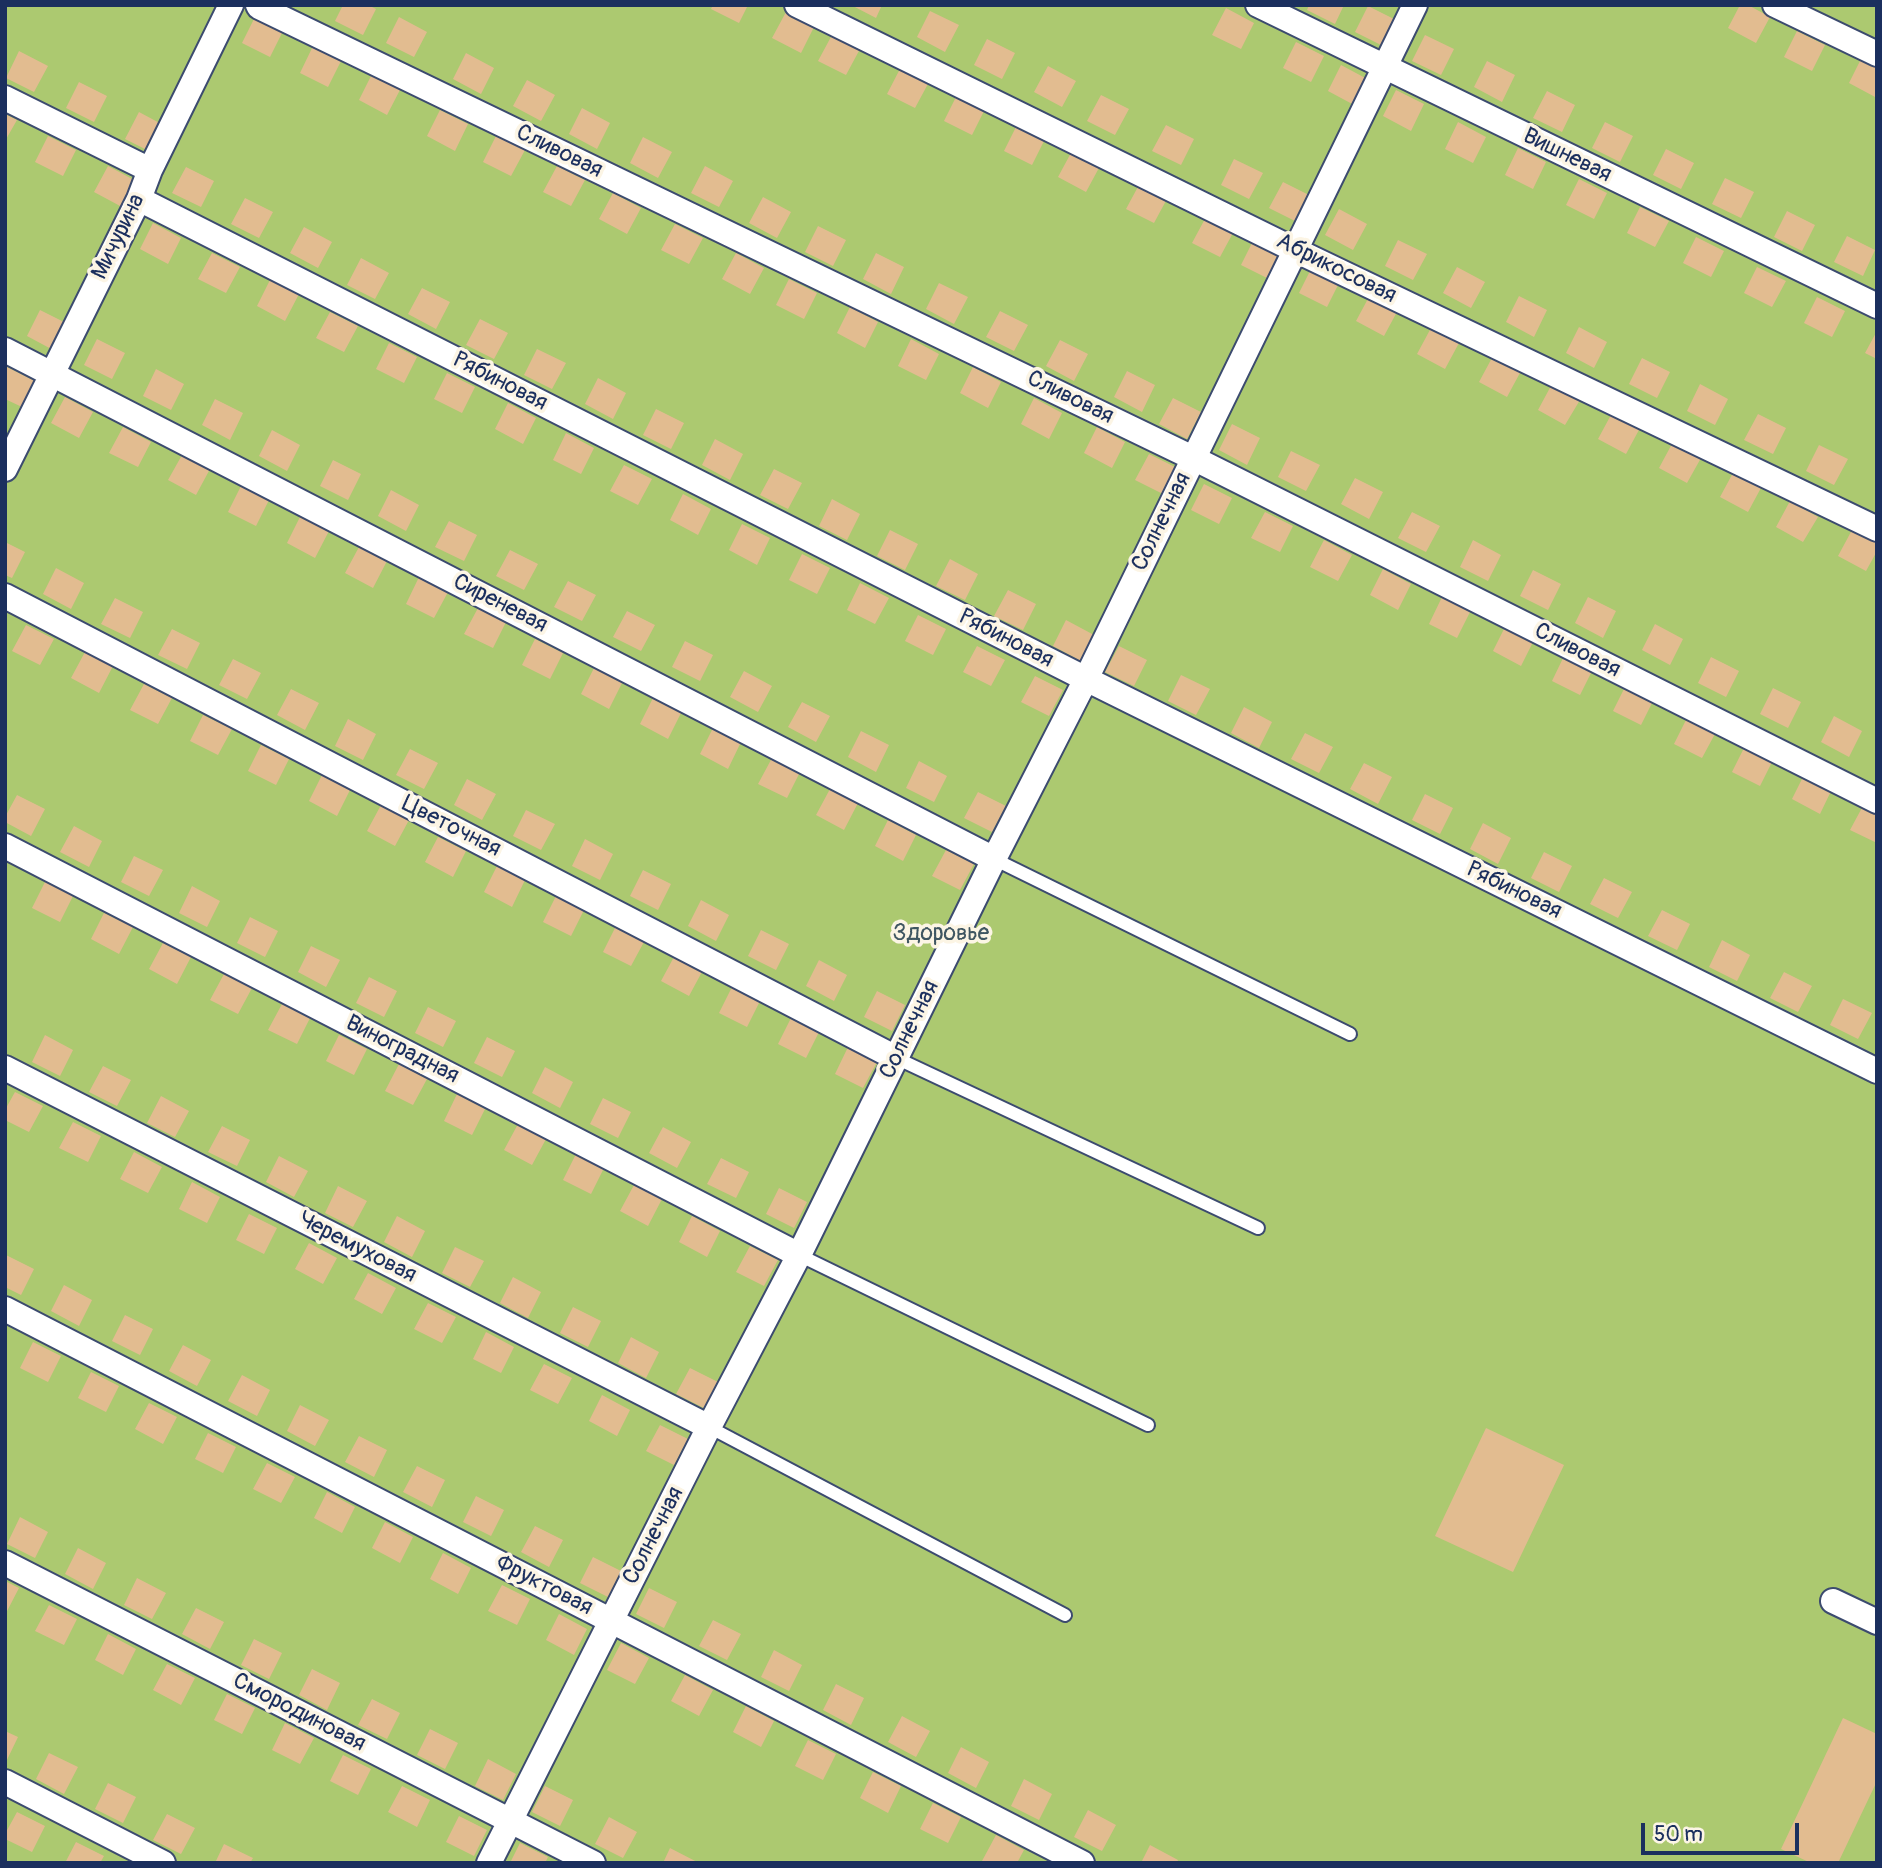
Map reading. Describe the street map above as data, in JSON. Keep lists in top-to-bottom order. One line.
{"streets":{"street":["Сливовая","Вишневая","Мичурина","Абрикосовая","Рябиновая","Солнечная","Сиреневая","Цветочная","Виноградная","Черемуховая","Фруктовая","Смородиновая"]},"crossings":[["Сливовая","Солнечная"],["Вишневая","Солнечная"],["Мичурина","Рябиновая"],["Мичурина","Сиреневая"],["Абрикосовая","Солнечная"],["Рябиновая","Солнечная"],["Солнечная","Сиреневая"],["Солнечная","Цветочная"],["Солнечная","Виноградная"],["Солнечная","Черемуховая"],["Солнечная","Фруктовая"],["Солнечная","Смородиновая"]],"parks":["Здоровье"],"scale_bar":"50 m"}
